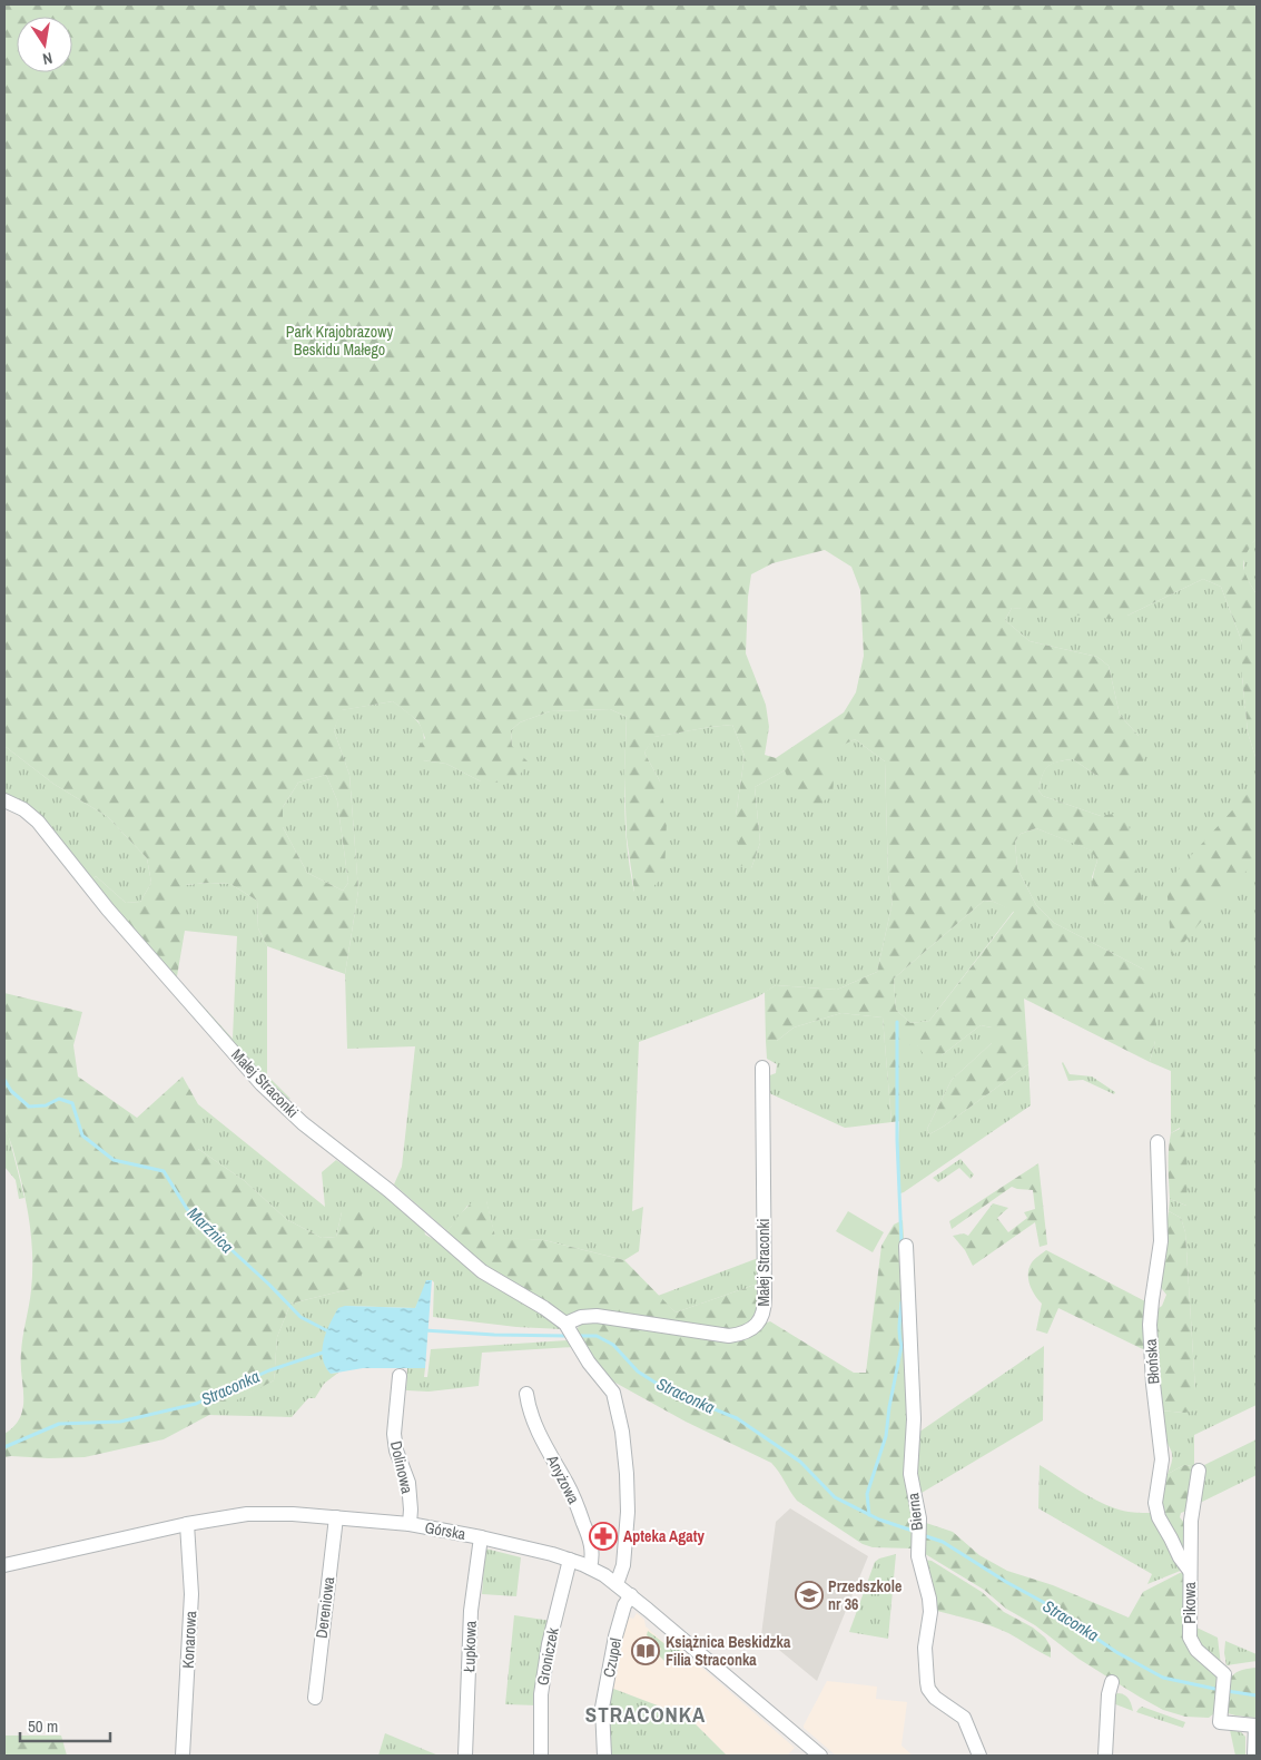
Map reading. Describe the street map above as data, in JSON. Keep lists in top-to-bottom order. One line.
{"streets":{"street":["Małej Straconki","Błońska","Dolinowa","Anyżowa","Bierna","Górska","Pikowa","Dereniowa","Konarowa","Łupkowa","Groniczek","Czupel"]},"crossings":[["Małej Straconki","Górska"],["Błońska","Pikowa"],["Dolinowa","Górska"],["Anyżowa","Górska"],["Górska","Dereniowa"],["Górska","Konarowa"],["Górska","Łupkowa"],["Górska","Groniczek"],["Górska","Czupel"]],"districts":["STRACONKA"],"water":["Marźnica","Straconka"],"parks":["Park Krajobrazowy Beskidu Małego"],"places":{"pharmacy":["Apteka Agaty"],"school or university":["Przedszkole nr 36"],"library":["Książnica Beskidzka Filia Straconka"]},"scale_bar":"50 m","north":"bottom"}
